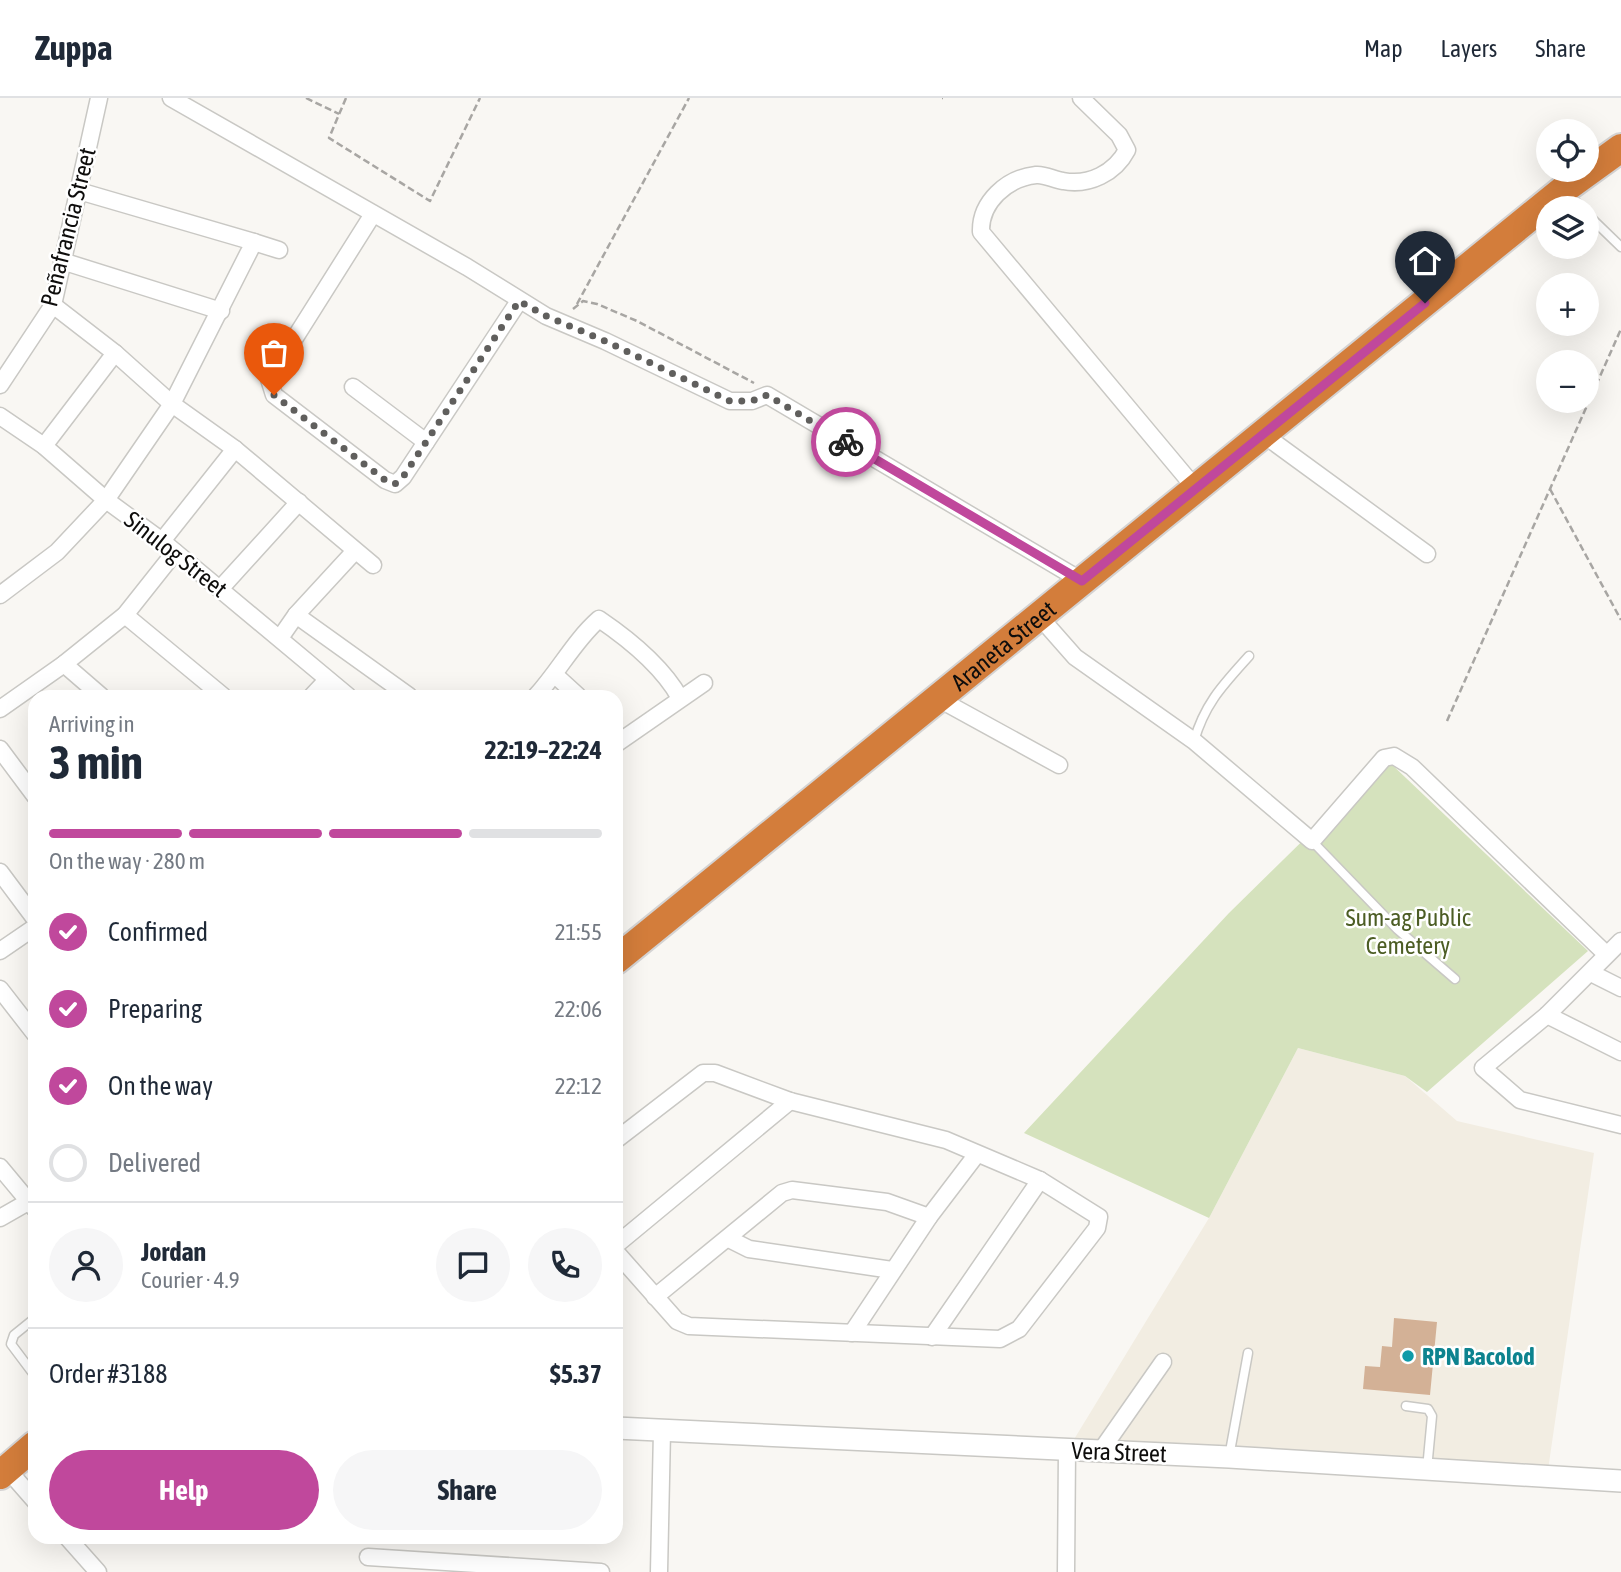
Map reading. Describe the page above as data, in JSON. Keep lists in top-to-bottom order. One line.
{"streets":{"highway":["Araneta Street"],"street":["Peñafrancia Street","Sinulog Street","Vera Street"]},"parks":["Sum-ag Public Cemetery"],"places":["RPN Bacolod"],"page":{"header":"Zuppa","nav":["Map","Layers","Share"],"map_buttons":["+","−"],"heading":["3 min","Arriving in","22:19–22:24"],"panel":["Jordan","Courier · 4.9","Order #3188","$5.37"],"bar":"On the way · 280 m","list":[["Confirmed","21:55"],["Preparing","22:06"],["On the way","22:12"],"Delivered"],"buttons":["Help","Share"]}}
